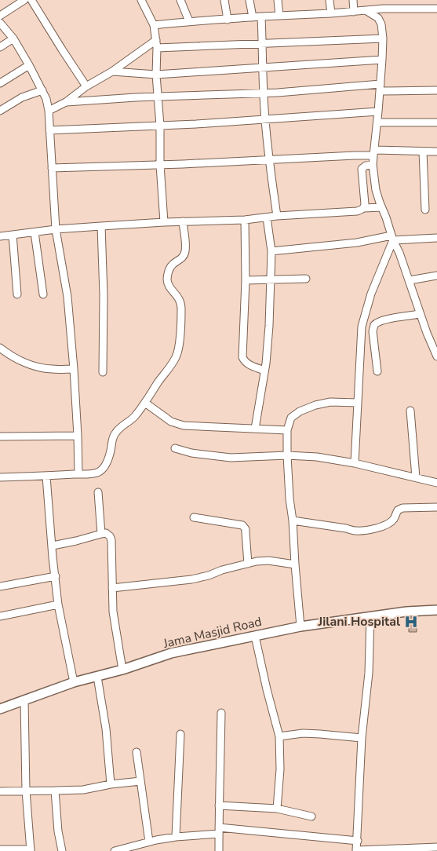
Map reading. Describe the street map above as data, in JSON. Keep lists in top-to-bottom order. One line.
{"streets":{"street":["Jama Masjid Road"]},"places":{"hospital":["Jilani Hospital"]}}
